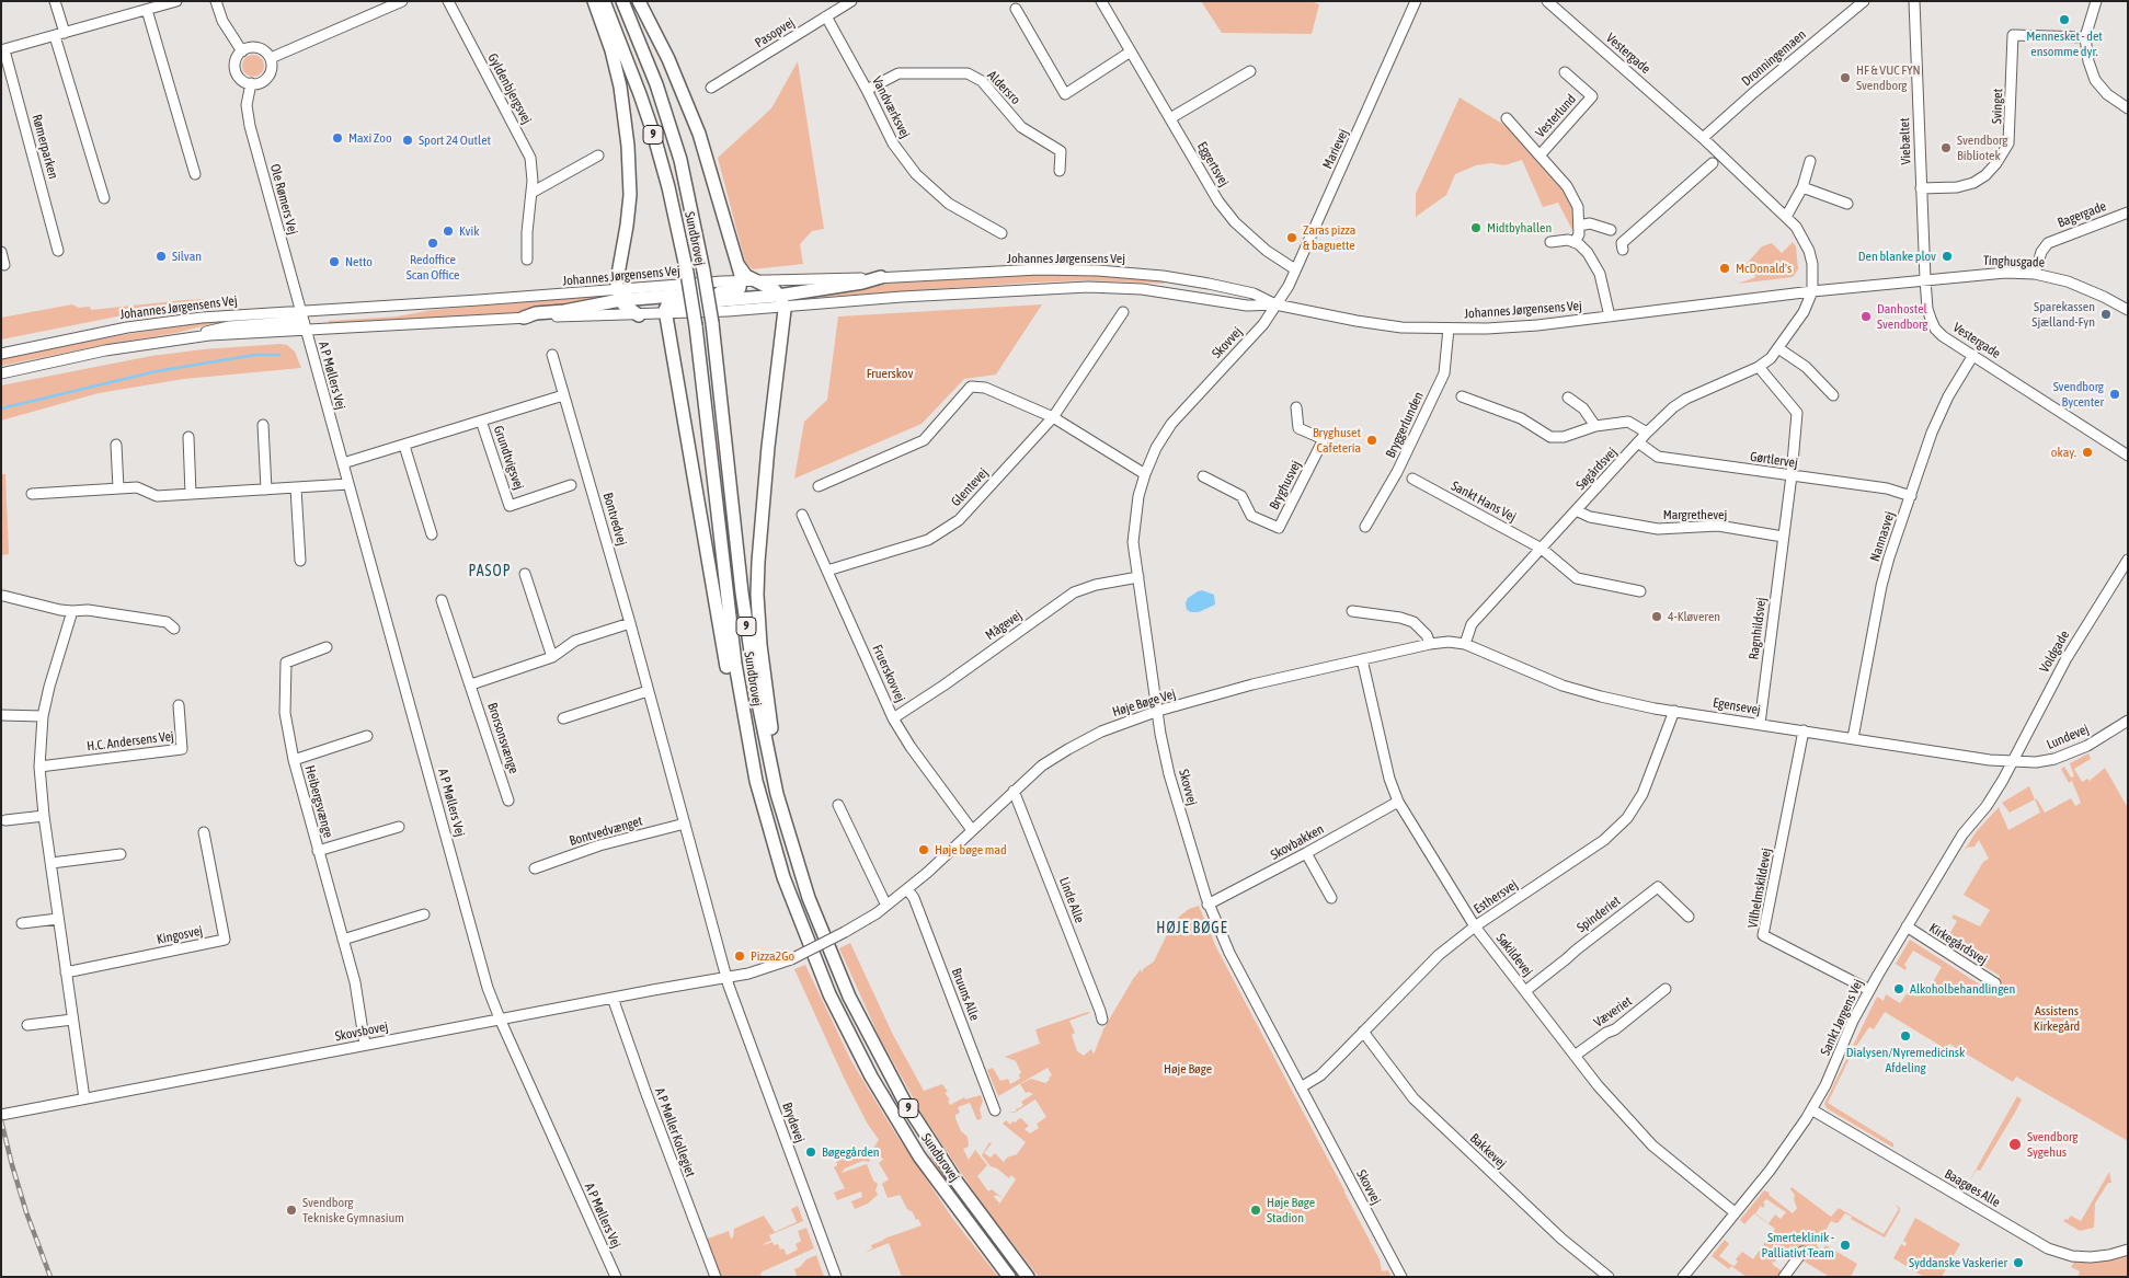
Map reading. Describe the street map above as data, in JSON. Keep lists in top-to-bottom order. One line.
{"streets":{"main road":["9","Sundbrovej"],"street":["Pasopvej","Vestergade","Dronningemaen","Aldersro","Gyldenbjergsvej","Svinget","Vandværksvej","Vesterlund","Viebæltet","Rømerparken","Marievej","Eggertsvej","Ole Rømers Vej","Bagergade","Johannes Jørgensens Vej","Tinghusgade","Skovvej","A P Møllers Vej","Bryggerlunden","Grundtvigsvej","Gørtlervej","Søgårdsvej","Bryghusvej","Glentevej","Sankt Hans Vej","Margrethevej","Bontvedvej","Nannasvej","Mågevej","Ragnhildsvej","Voldgade","Fruerskovvej","Høje Bøge Vej","Egensevej","Lundevej","Brorsonsvænge","H.C. Andersens Vej","Heibergsvænge","Bontvedvænget","Skovbakken","Vilhelmskildevej","Esthersvej","Linde Alle","Spinderiet","Kingosvej","Kirkegårdsvej","Søkildevej","Bruuns Alle","Væveriet","Sankt Jørgens Vej","Skovsbovej","Brydevej","A P Møller Kollegiet","Bakkevej","Baagøes Alle"]},"crossings":[["Pasopvej","Vandværksvej"],["Vestergade","Dronningemaen"],["Vestergade","Viebæltet"],["Vestergade","Johannes Jørgensens Vej"],["Vestergade","Tinghusgade"],["Vestergade","Søgårdsvej"],["Vestergade","Nannasvej"],["Aldersro","Vandværksvej"],["Svinget","Viebæltet"],["Viebæltet","Tinghusgade"],["Marievej","Eggertsvej"],["Marievej","Johannes Jørgensens Vej"],["Marievej","Skovvej"],["Ole Rømers Vej","Johannes Jørgensens Vej"],["Ole Rømers Vej","A P Møllers Vej"],["Bagergade","Tinghusgade"],["Johannes Jørgensens Vej","Skovvej"],["Johannes Jørgensens Vej","Bryggerlunden"],["Johannes Jørgensens Vej","Søgårdsvej"],["Skovvej","Mågevej"],["Skovvej","Høje Bøge Vej"],["Skovvej","Skovbakken"],["Skovvej","Esthersvej"],["A P Møllers Vej","Grundtvigsvej"],["A P Møllers Vej","Skovsbovej"],["Grundtvigsvej","Bontvedvej"],["Gørtlervej","Søgårdsvej"],["Gørtlervej","Nannasvej"],["Gørtlervej","Ragnhildsvej"],["Søgårdsvej","Sankt Hans Vej"],["Søgårdsvej","Margrethevej"],["Søgårdsvej","Ragnhildsvej"],["Søgårdsvej","Høje Bøge Vej"],["Søgårdsvej","Egensevej"],["Glentevej","Fruerskovvej"],["Margrethevej","Ragnhildsvej"],["Bontvedvej","Høje Bøge Vej"],["Bontvedvej","Bontvedvænget"],["Bontvedvej","Skovsbovej"],["Bontvedvej","Brydevej"],["Nannasvej","Egensevej"],["Mågevej","Fruerskovvej"],["Ragnhildsvej","Egensevej"],["Voldgade","Egensevej"],["Voldgade","Lundevej"],["Voldgade","Sankt Jørgens Vej"],["Fruerskovvej","Høje Bøge Vej"],["Høje Bøge Vej","Egensevej"],["Høje Bøge Vej","Linde Alle"],["Høje Bøge Vej","Søkildevej"],["Høje Bøge Vej","Bruuns Alle"],["Høje Bøge Vej","Skovsbovej"],["Høje Bøge Vej","Brydevej"],["Egensevej","Lundevej"],["Egensevej","Vilhelmskildevej"],["Egensevej","Esthersvej"],["Egensevej","Sankt Jørgens Vej"],["Lundevej","Sankt Jørgens Vej"],["Heibergsvænge","Skovsbovej"],["Skovbakken","Søkildevej"],["Vilhelmskildevej","Sankt Jørgens Vej"],["Esthersvej","Søkildevej"],["Esthersvej","Bakkevej"],["Spinderiet","Søkildevej"],["Kirkegårdsvej","Sankt Jørgens Vej"],["Søkildevej","Væveriet"],["Søkildevej","Sankt Jørgens Vej"],["Sankt Jørgens Vej","Baagøes Alle"],["Skovsbovej","Brydevej"],["Skovsbovej","A P Møller Kollegiet"]],"districts":["PASOP","HØJE BØGE"],"parks":["Fruerskov","Assistens Kirkegård","Høje Bøge"],"places":["Mennesket - det ensomme dyr.","HF & VUC FYN Svendborg","Maxi Zoo","Sport 24 Outlet","Svendborg Bibliotek","Midtbyhallen","Kvik","Zaras pizza & baguette","Redoffice Scan Office","Silvan","Den blanke plov","Netto","McDonald's","Sparekassen Sjælland-Fyn","Danhostel Svendborg","Svendborg Bycenter","Bryghuset Cafeteria","okay.","4-Kløveren","Høje bøge mad","Pizza2Go","Alkoholbehandlingen","Dialysen/Nyremedicinsk Afdeling","Svendborg Sygehus","Bøgegården","Svendborg Tekniske Gymnasium","Høje Bøge Stadion","Smerteklinik - Palliativt Team","Syddanske Vaskerier"]}
